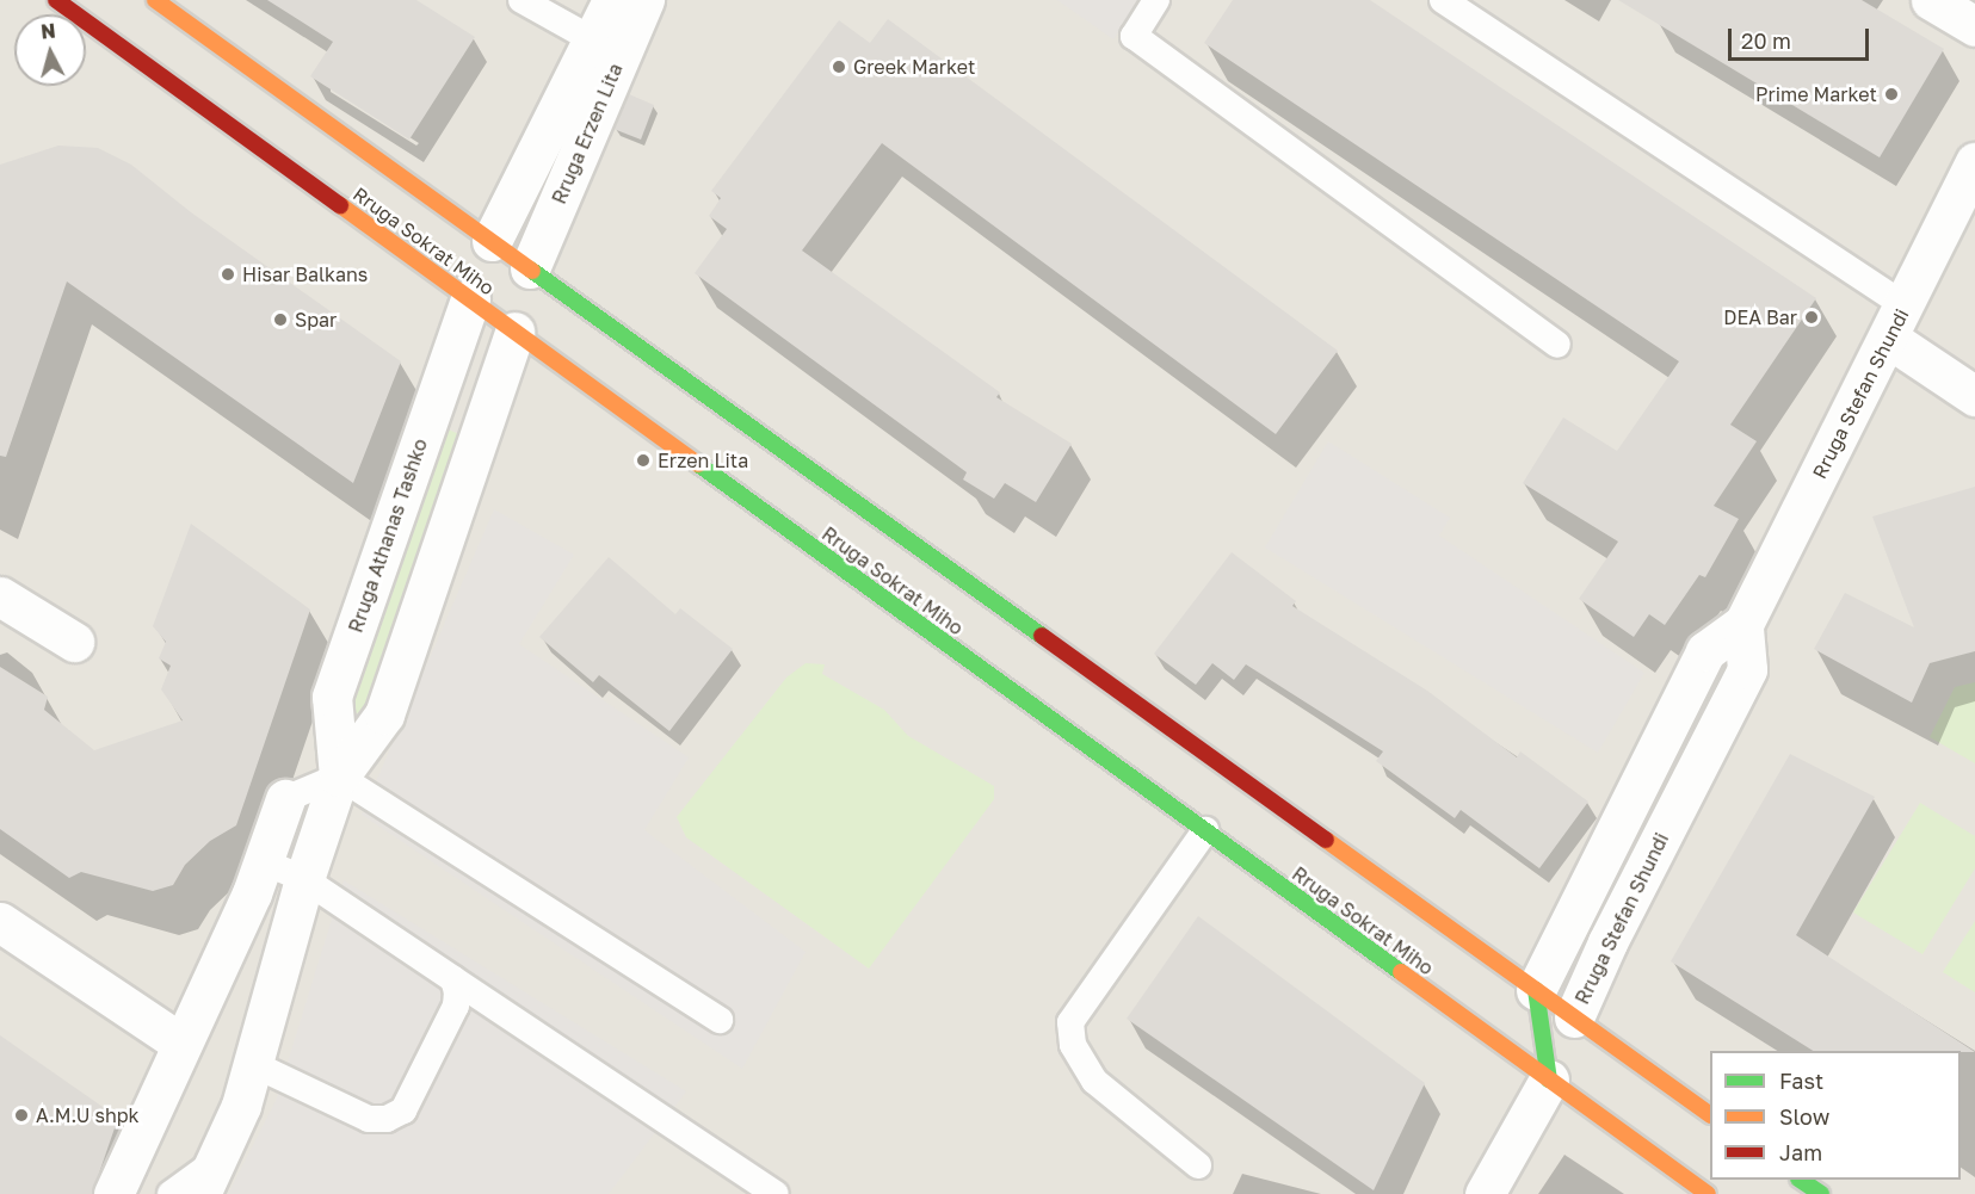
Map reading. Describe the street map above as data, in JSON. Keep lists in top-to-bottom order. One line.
{"streets":{"main road":["Rruga Sokrat Miho"],"street":["Rruga Erzen Lita","Rruga Stefan Shundi","Rruga Athanas Tashko"]},"crossings":[["Rruga Erzen Lita","Rruga Sokrat Miho"],["Rruga Erzen Lita","Rruga Athanas Tashko"],["Rruga Sokrat Miho","Rruga Stefan Shundi"],["Rruga Sokrat Miho","Rruga Athanas Tashko"]],"places":["Greek Market","Prime Market","Hisar Balkans","DEA Bar","Spar","Erzen Lita","A.M.U shpk"],"legend":["Fast","Slow","Jam"],"scale_bar":"20 m","north":"top"}
